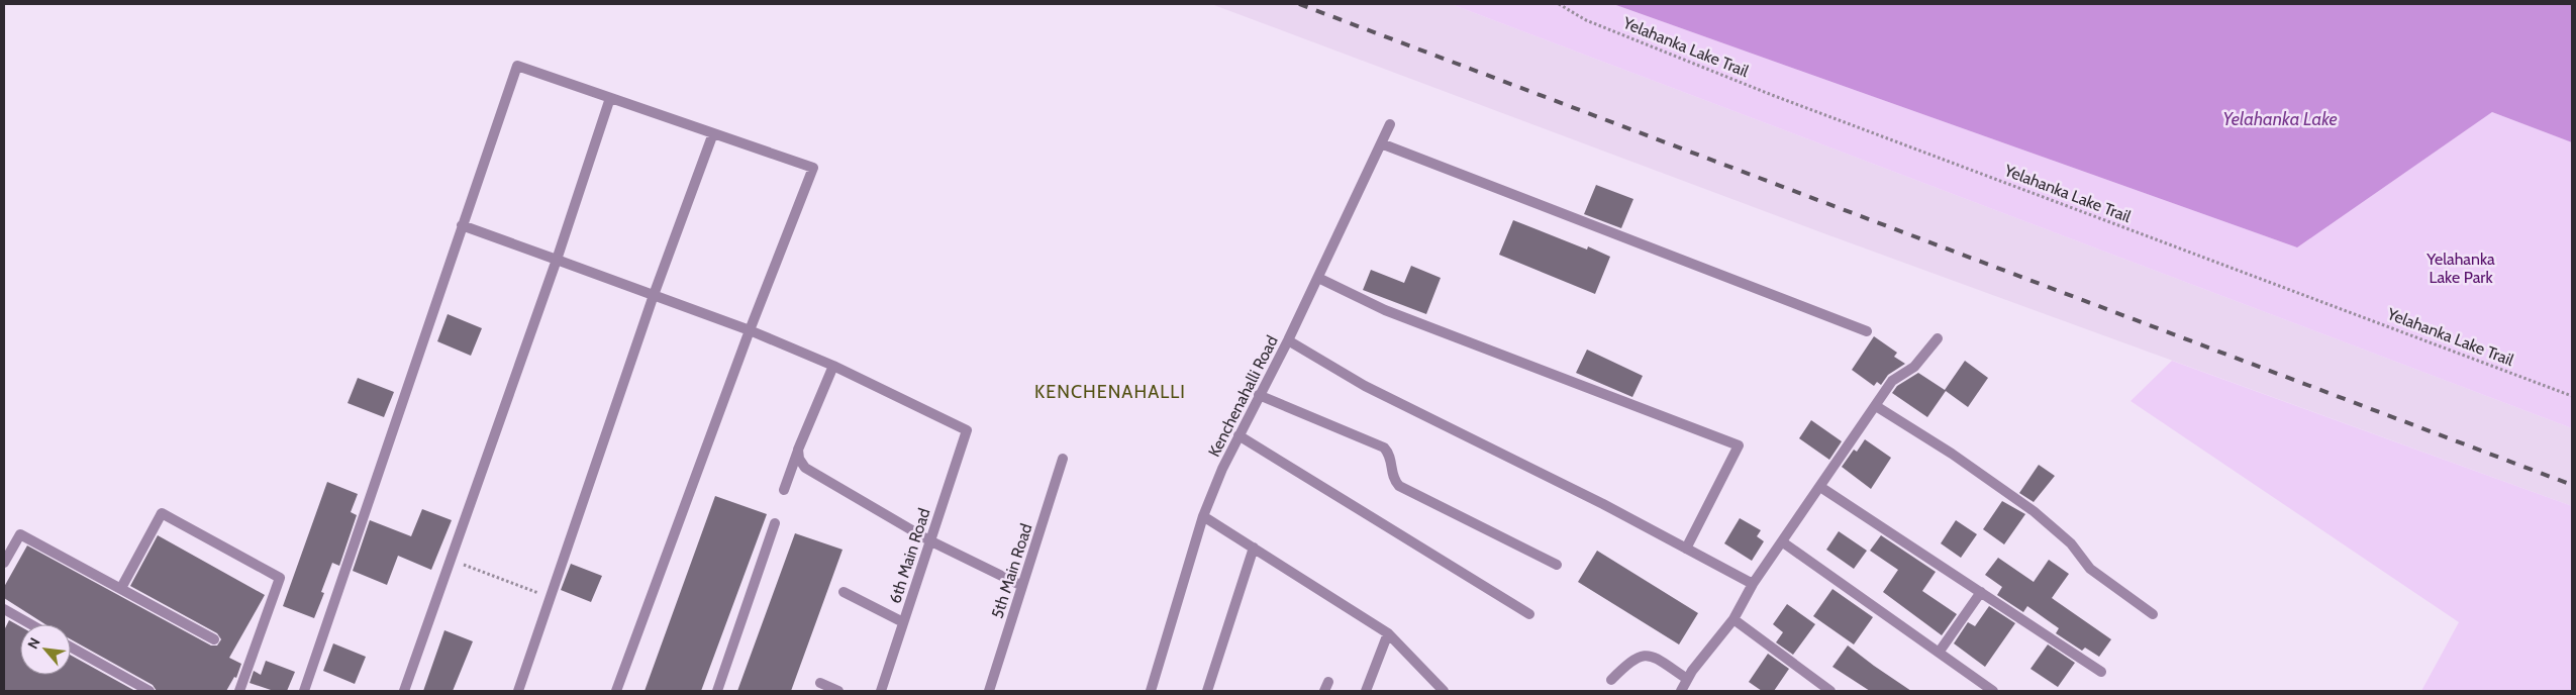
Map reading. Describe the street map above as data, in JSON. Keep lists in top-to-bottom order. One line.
{"streets":{"street":["Kenchenahalli Road","6th Main Road","5th Main Road"],"path":["Yelahanka Lake Trail"]},"districts":["KENCHENAHALLI"],"water":["Yelahanka Lake"],"parks":["Yelahanka Lake Park"],"north":"top left"}
